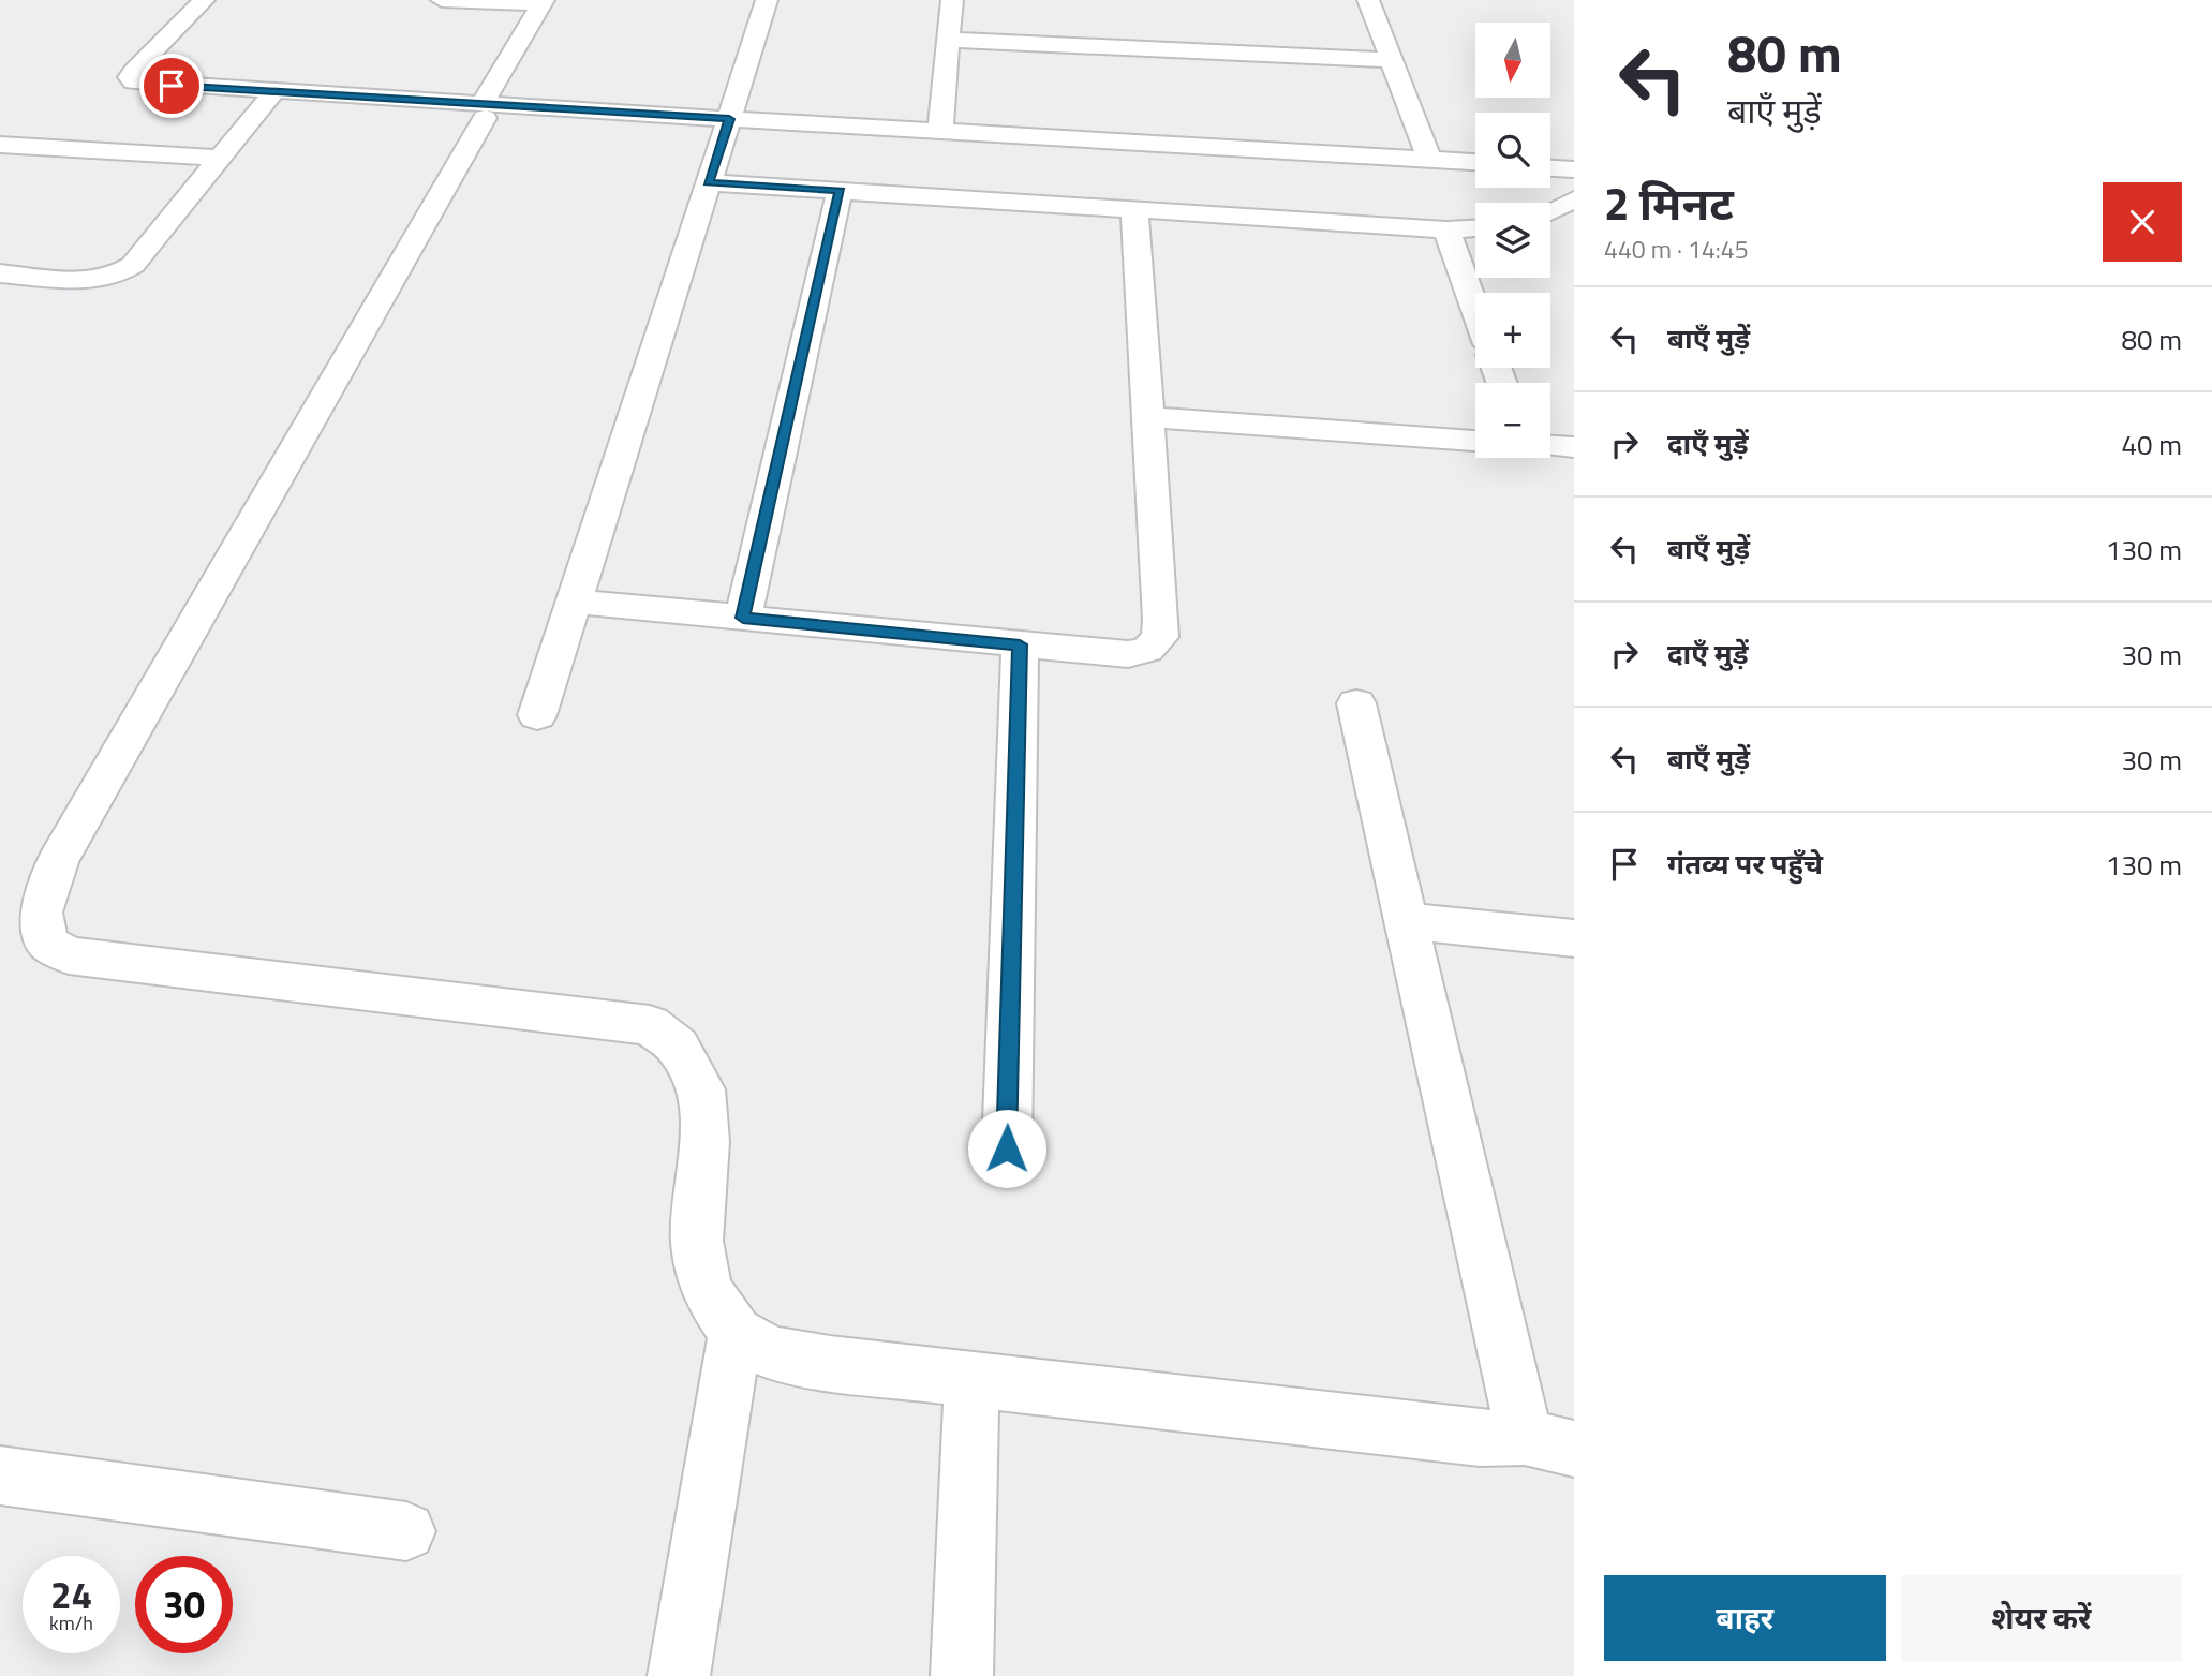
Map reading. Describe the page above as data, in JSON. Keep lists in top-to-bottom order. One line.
{"north":"bottom","page":{"turn":["80 m","बाएँ मुड़ें"],"map_buttons":["+","−"],"heading":["2 मिनट","440 m · 14:45"],"list":[{"name":"बाएँ मुड़ें","value":"80 m"},{"name":"दाएँ मुड़ें","value":"40 m"},{"name":"बाएँ मुड़ें","value":"130 m"},{"name":"दाएँ मुड़ें","value":"30 m"},{"name":"बाएँ मुड़ें","value":"30 m"},{"name":"गंतव्य पर पहुँचे","value":"130 m"}],"speed":"24 km/h","limit":"30","buttons":["बाहर","शेयर करें"]}}
